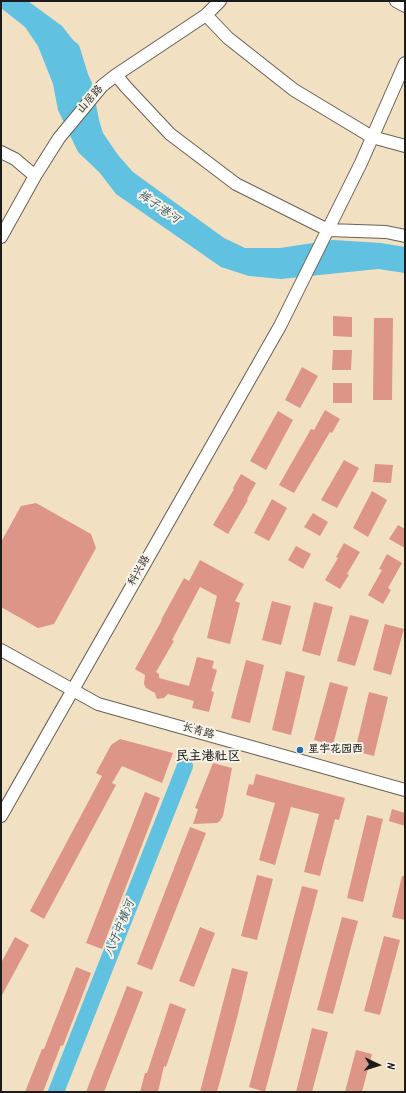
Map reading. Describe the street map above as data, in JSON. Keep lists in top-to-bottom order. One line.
{"streets":{"street":["山居路","科兴路","长青路"]},"crossings":[["科兴路","长青路"]],"districts":["民主港社区"],"water":["裤子港河","八圩中横河"],"places":["星宇花园西"],"north":"right"}
